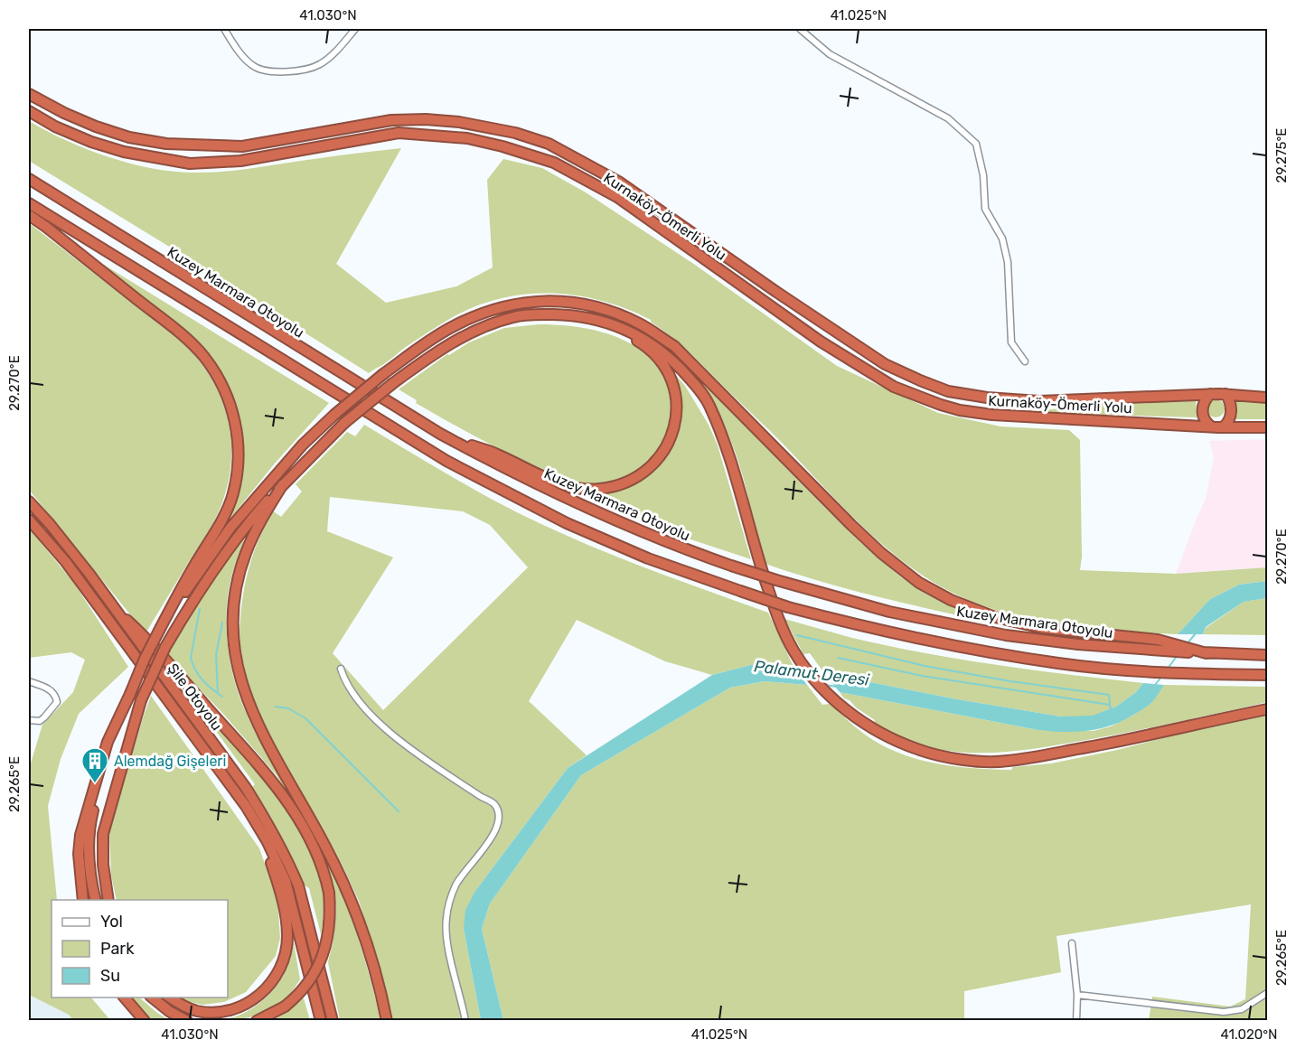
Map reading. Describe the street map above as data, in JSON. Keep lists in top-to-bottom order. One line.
{"streets":{"highway":["Kurnaköy-Ömerli Yolu","Kuzey Marmara Otoyolu","Şile Otoyolu"]},"water":["Palamut Deresi"],"places":{"building":["Alemdağ Gişeleri"]},"legend":["Yol","Park","Su"],"coordinates":["41.030°N","41.025°N","29.275°E","29.270°E","29.265°E","41.020°N"]}
